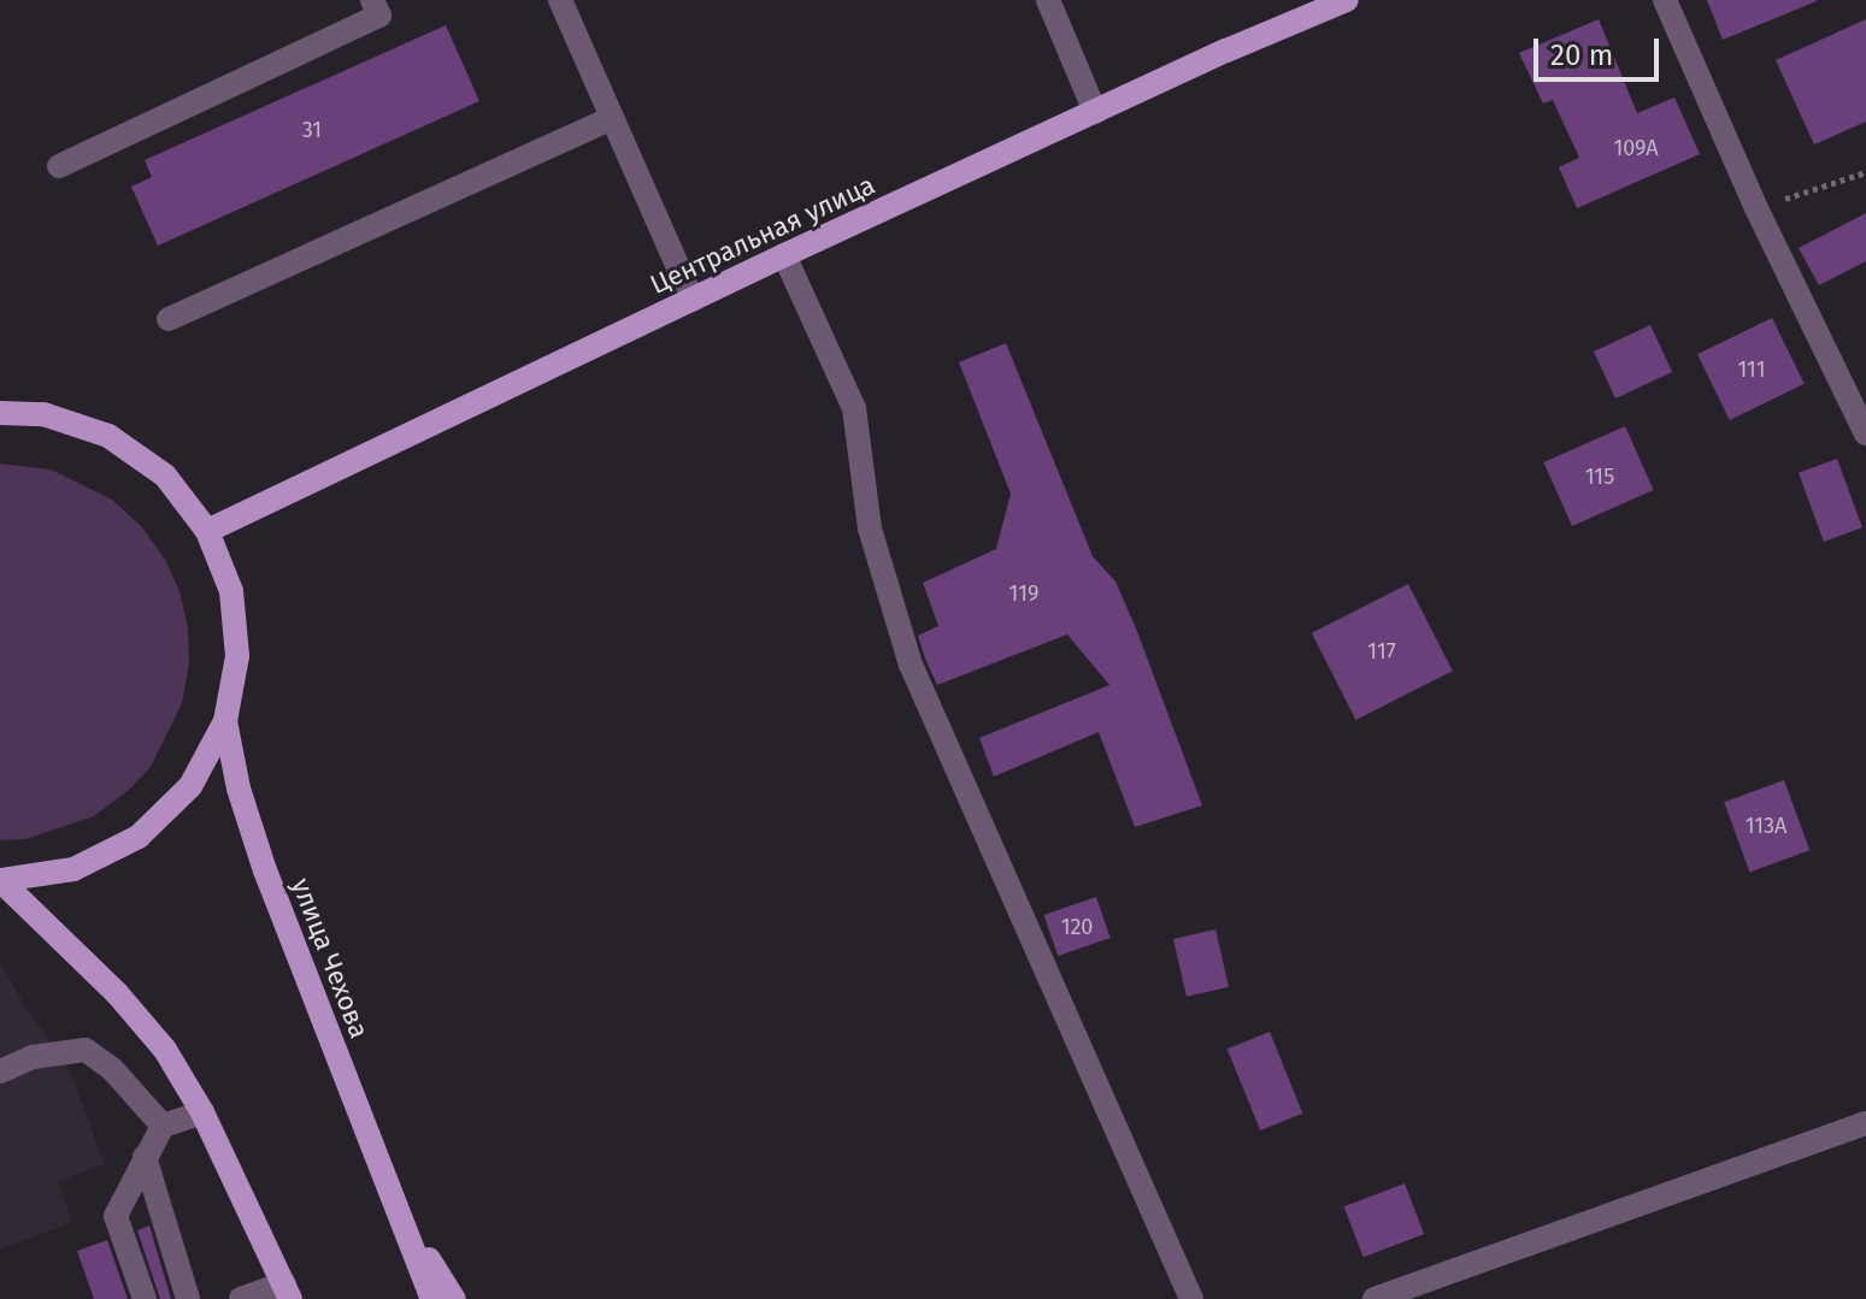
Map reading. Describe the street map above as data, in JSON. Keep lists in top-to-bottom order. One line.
{"streets":{"main road":["Центральная улица","улица Чехова"]},"house_numbers":["31","109А","111","115","119","117","113А","120"],"scale_bar":"20 m"}
